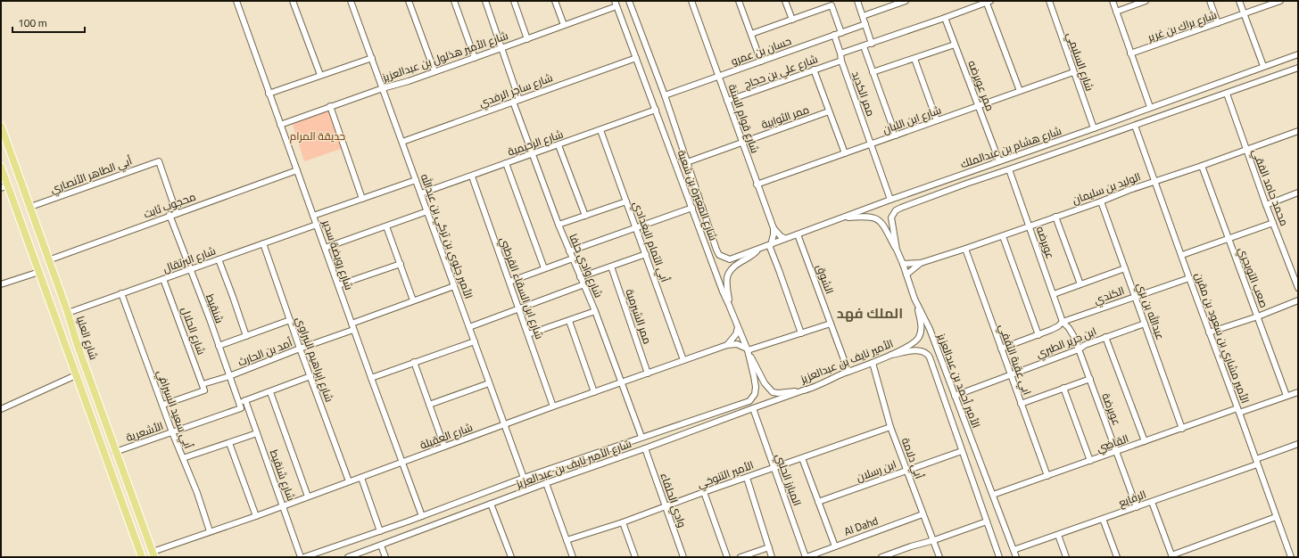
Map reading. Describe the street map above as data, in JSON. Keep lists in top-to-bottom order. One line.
{"streets":{"main road":["شارع العليا"],"street":["شارع براك بن غرير","حسان بن عمرو","شارع الأمير هذلول بن عبدالعزيز","شارع السليمي","شارع علي بن حجاج","ممر عويرضه","شارع ساجر الرفدي","ممر الكديد","ممر الثوابية","شارع قوام السنة","شارع ابن اللبان","شارع الرحيمية","شارع هشام بن عبدالملك","أبي الطاهر الأنصاري","محمد حامد الفقي","الوليد بن سليمان","شارع المغيرة بن شعبة","محجوب ثابت","الأمير جلوي بن تركي بن عبدالله","أبي التمام البغدادي","عويرضه","شارع رويضة سدير","شارع البرتقال","شارع وادي حلفا","صعب التويجري","الشوق","شارع ابن السقاء القرطبي","الكندي","شنقيط","عبدالله بن بري","ممر الشبرمية","شارع الحلال","الأمير مشاري بن سعود بن مقرن","ابن جرير الطبري","أمد بن الحارث","شارع إبراهيم النبراوي","ابي عقبة الثقفي","الأمير نايف بن عبدالعزيز","الأمير أحمد بن عبدالعزيز","أبي سعيد السيرافي","عويرضة","الأشعرية","شارع العقيلة","القاضي","أبي دلامة","شارع الأمير نايف بن عبدالعزيز","ابن رسلان","الأمير التنوخي","شارع شنقيط","المبارز الحلبي","الرفايع","وادي الحلقاء","Al Dahd"]},"crossings":[["حسان بن عمرو","ممر الكديد"],["حسان بن عمرو","شارع قوام السنة"],["حسان بن عمرو","شارع المغيرة بن شعبة"],["شارع الأمير هذلول بن عبدالعزيز","شارع المغيرة بن شعبة"],["شارع الأمير هذلول بن عبدالعزيز","الأمير جلوي بن تركي بن عبدالله"],["شارع الأمير هذلول بن عبدالعزيز","شارع رويضة سدير"],["شارع السليمي","شارع ابن اللبان"],["شارع السليمي","شارع هشام بن عبدالملك"],["شارع علي بن حجاج","ممر الكديد"],["شارع علي بن حجاج","شارع قوام السنة"],["ممر عويرضه","شارع ابن اللبان"],["ممر عويرضه","شارع هشام بن عبدالملك"],["شارع ساجر الرفدي","شارع المغيرة بن شعبة"],["شارع ساجر الرفدي","الأمير جلوي بن تركي بن عبدالله"],["شارع ساجر الرفدي","شارع وادي حلفا"],["ممر الكديد","شارع ابن اللبان"],["ممر الكديد","شارع هشام بن عبدالملك"],["ممر الثوابية","شارع قوام السنة"],["ممر الثوابية","شارع المغيرة بن شعبة"],["شارع قوام السنة","شارع ابن اللبان"],["شارع قوام السنة","شارع هشام بن عبدالملك"],["شارع الرحيمية","شارع المغيرة بن شعبة"],["شارع الرحيمية","الأمير جلوي بن تركي بن عبدالله"],["شارع الرحيمية","أبي التمام البغدادي"],["شارع الرحيمية","شارع وادي حلفا"],["شارع الرحيمية","شارع ابن السقاء القرطبي"],["شارع هشام بن عبدالملك","محمد حامد الفقي"],["شارع هشام بن عبدالملك","شارع المغيرة بن شعبة"],["شارع هشام بن عبدالملك","عويرضه"],["شارع هشام بن عبدالملك","الشوق"],["شارع هشام بن عبدالملك","الأمير مشاري بن سعود بن مقرن"],["شارع هشام بن عبدالملك","الأمير أحمد بن عبدالعزيز"],["أبي الطاهر الأنصاري","محجوب ثابت"],["أبي الطاهر الأنصاري","شارع العليا"],["محمد حامد الفقي","الوليد بن سليمان"],["الوليد بن سليمان","عويرضه"],["الوليد بن سليمان","صعب التويجري"],["الوليد بن سليمان","عبدالله بن بري"],["الوليد بن سليمان","الأمير مشاري بن سعود بن مقرن"],["الوليد بن سليمان","ابي عقبة الثقفي"],["الوليد بن سليمان","الأمير أحمد بن عبدالعزيز"],["شارع المغيرة بن شعبة","الأمير نايف بن عبدالعزيز"],["شارع المغيرة بن شعبة","شارع العقيلة"],["شارع المغيرة بن شعبة","شارع الأمير نايف بن عبدالعزيز"],["محجوب ثابت","شارع رويضة سدير"],["محجوب ثابت","شنقيط"],["محجوب ثابت","شارع العليا"],["الأمير جلوي بن تركي بن عبدالله","شارع العقيلة"],["الأمير جلوي بن تركي بن عبدالله","شارع الأمير نايف بن عبدالعزيز"],["أبي التمام البغدادي","شارع العقيلة"],["عويرضه","الكندي"],["عويرضه","عويرضة"],["شارع رويضة سدير","شارع البرتقال"],["شارع رويضة سدير","أمد بن الحارث"],["شارع رويضة سدير","شارع العقيلة"],["شارع رويضة سدير","شارع الأمير نايف بن عبدالعزيز"],["شارع البرتقال","شنقيط"],["شارع البرتقال","شارع الحلال"],["شارع البرتقال","شارع العليا"],["شارع البرتقال","شارع إبراهيم النبراوي"],["شارع البرتقال","أبي سعيد السيرافي"],["شارع وادي حلفا","شارع العقيلة"],["شارع وادي حلفا","شارع الأمير نايف بن عبدالعزيز"],["صعب التويجري","القاضي"],["الشوق","الأمير نايف بن عبدالعزيز"],["شارع ابن السقاء القرطبي","شارع العقيلة"],["الكندي","عبدالله بن بري"],["الكندي","الأمير مشاري بن سعود بن مقرن"],["الكندي","ابي عقبة الثقفي"],["الكندي","عويرضة"],["شنقيط","أمد بن الحارث"],["شنقيط","الأشعرية"],["عبدالله بن بري","ابن جرير الطبري"],["عبدالله بن بري","القاضي"],["ممر الشبرمية","شارع العقيلة"],["شارع الحلال","أمد بن الحارث"],["شارع الحلال","أبي سعيد السيرافي"],["شارع العليا","الأشعرية"],["شارع العليا","شارع العقيلة"],["الأمير مشاري بن سعود بن مقرن","القاضي"],["الأمير مشاري بن سعود بن مقرن","الرفايع"],["ابن جرير الطبري","ابي عقبة الثقفي"],["ابن جرير الطبري","الأمير أحمد بن عبدالعزيز"],["ابن جرير الطبري","عويرضة"],["أمد بن الحارث","شارع إبراهيم النبراوي"],["شارع إبراهيم النبراوي","الأشعرية"],["شارع إبراهيم النبراوي","شارع العقيلة"],["ابي عقبة الثقفي","القاضي"],["الأمير نايف بن عبدالعزيز","الأمير أحمد بن عبدالعزيز"],["الأمير نايف بن عبدالعزيز","شارع العقيلة"],["الأمير نايف بن عبدالعزيز","أبي دلامة"],["الأمير نايف بن عبدالعزيز","شارع الأمير نايف بن عبدالعزيز"],["الأمير أحمد بن عبدالعزيز","القاضي"],["الأمير أحمد بن عبدالعزيز","ابن رسلان"],["الأمير أحمد بن عبدالعزيز","الرفايع"],["أبي سعيد السيرافي","الأشعرية"],["أبي سعيد السيرافي","شارع العقيلة"],["عويرضة","القاضي"],["عويرضة","الرفايع"],["الأشعرية","شارع شنقيط"],["شارع العقيلة","شارع شنقيط"],["أبي دلامة","ابن رسلان"],["أبي دلامة","الأمير التنوخي"],["أبي دلامة","Al Dahd"],["شارع الأمير نايف بن عبدالعزيز","المبارز الحلبي"],["شارع الأمير نايف بن عبدالعزيز","وادي الحلقاء"],["الأمير التنوخي","المبارز الحلبي"],["الأمير التنوخي","وادي الحلقاء"],["المبارز الحلبي","Al Dahd"]],"districts":["الملك فهد"],"parks":["حديقة المرام"],"scale_bar":"100 m"}
